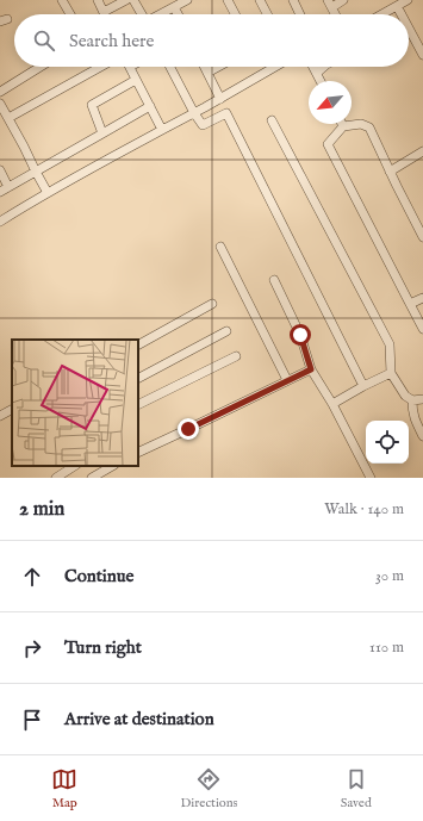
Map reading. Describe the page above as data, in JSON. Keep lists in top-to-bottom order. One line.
{"north":"bottom left","page":{"search":"Search here","heading":["2 min","Walk · 140 m"],"list":[["Continue","30 m"],["Turn right","110 m"],"Arrive at destination"],"nav":["Map","Directions","Saved"]}}
